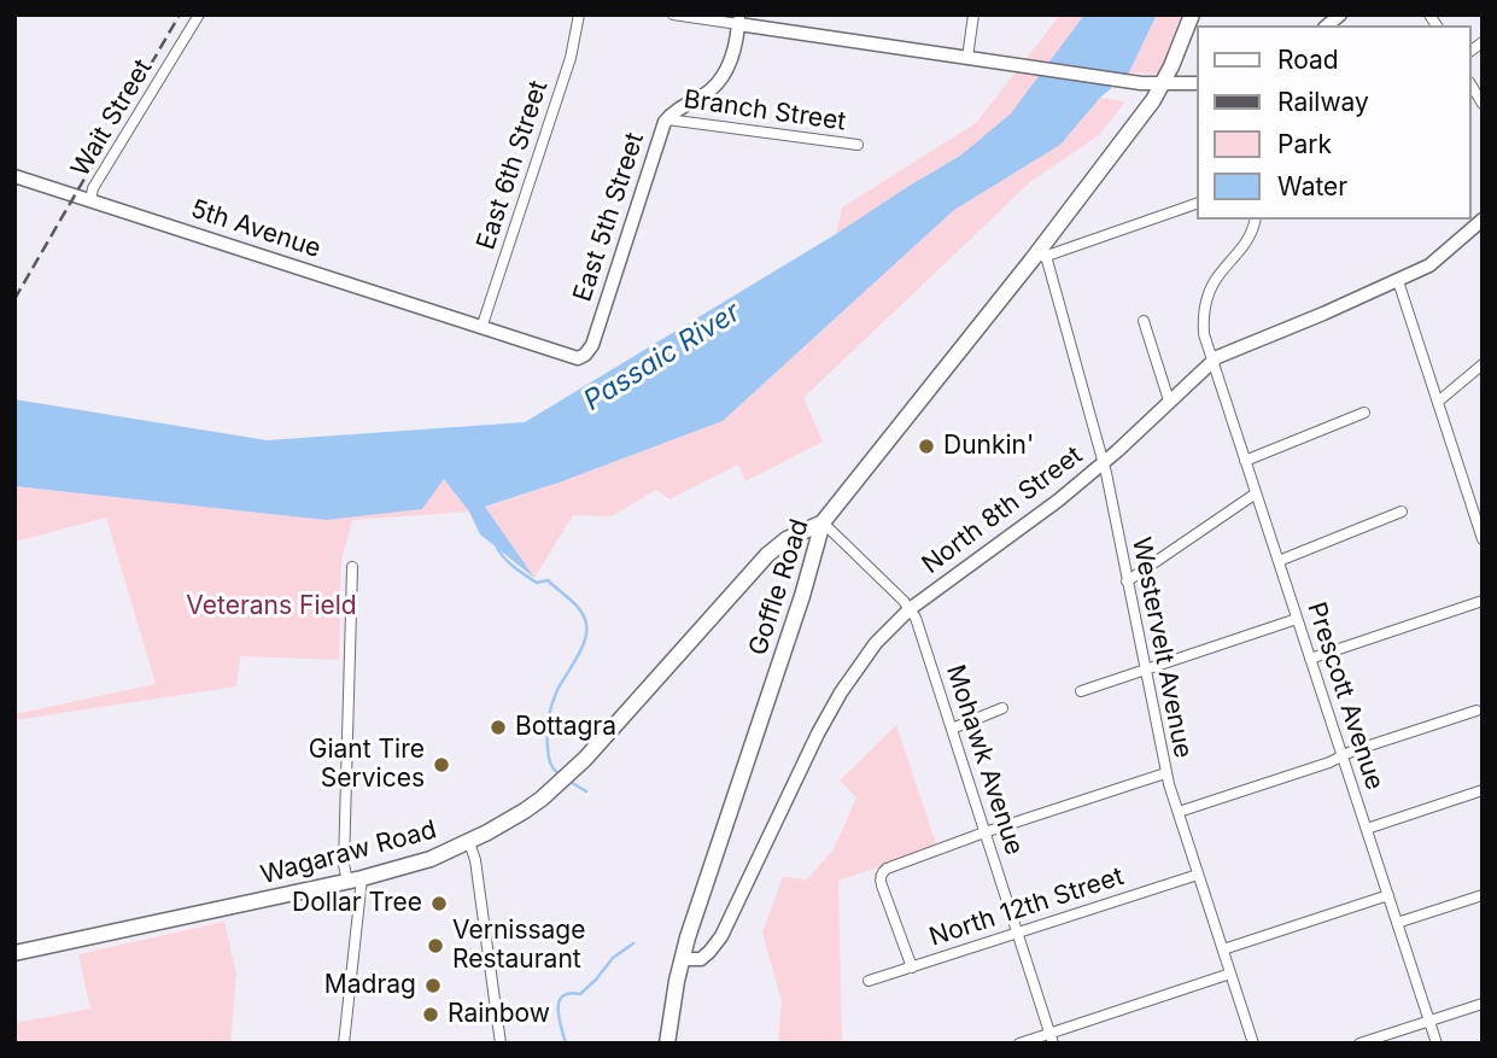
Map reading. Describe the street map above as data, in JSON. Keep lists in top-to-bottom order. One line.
{"streets":{"main road":["East 5th Street","5th Avenue","North 8th Street","Goffle Road","Wagaraw Road"],"street":["Branch Street","Wait Street","East 6th Street","Westervelt Avenue","Prescott Avenue","Mohawk Avenue","North 12th Street"]},"crossings":[["Branch Street","East 5th Street"],["Wait Street","5th Avenue"],["East 6th Street","East 5th Street"],["East 6th Street","5th Avenue"],["East 5th Street","5th Avenue"],["North 8th Street","Goffle Road"],["North 8th Street","Westervelt Avenue"],["North 8th Street","Prescott Avenue"],["North 8th Street","Mohawk Avenue"],["Goffle Road","Westervelt Avenue"],["Goffle Road","Mohawk Avenue"],["Goffle Road","Wagaraw Road"],["Westervelt Avenue","North 12th Street"],["Mohawk Avenue","Wagaraw Road"],["Mohawk Avenue","North 12th Street"]],"water":["Passaic River"],"parks":["Veterans Field"],"places":["Dunkin'","Bottagra","Giant Tire Services","Dollar Tree","Vernissage Restaurant","Madrag","Rainbow"],"legend":["Road","Railway","Park","Water"]}
